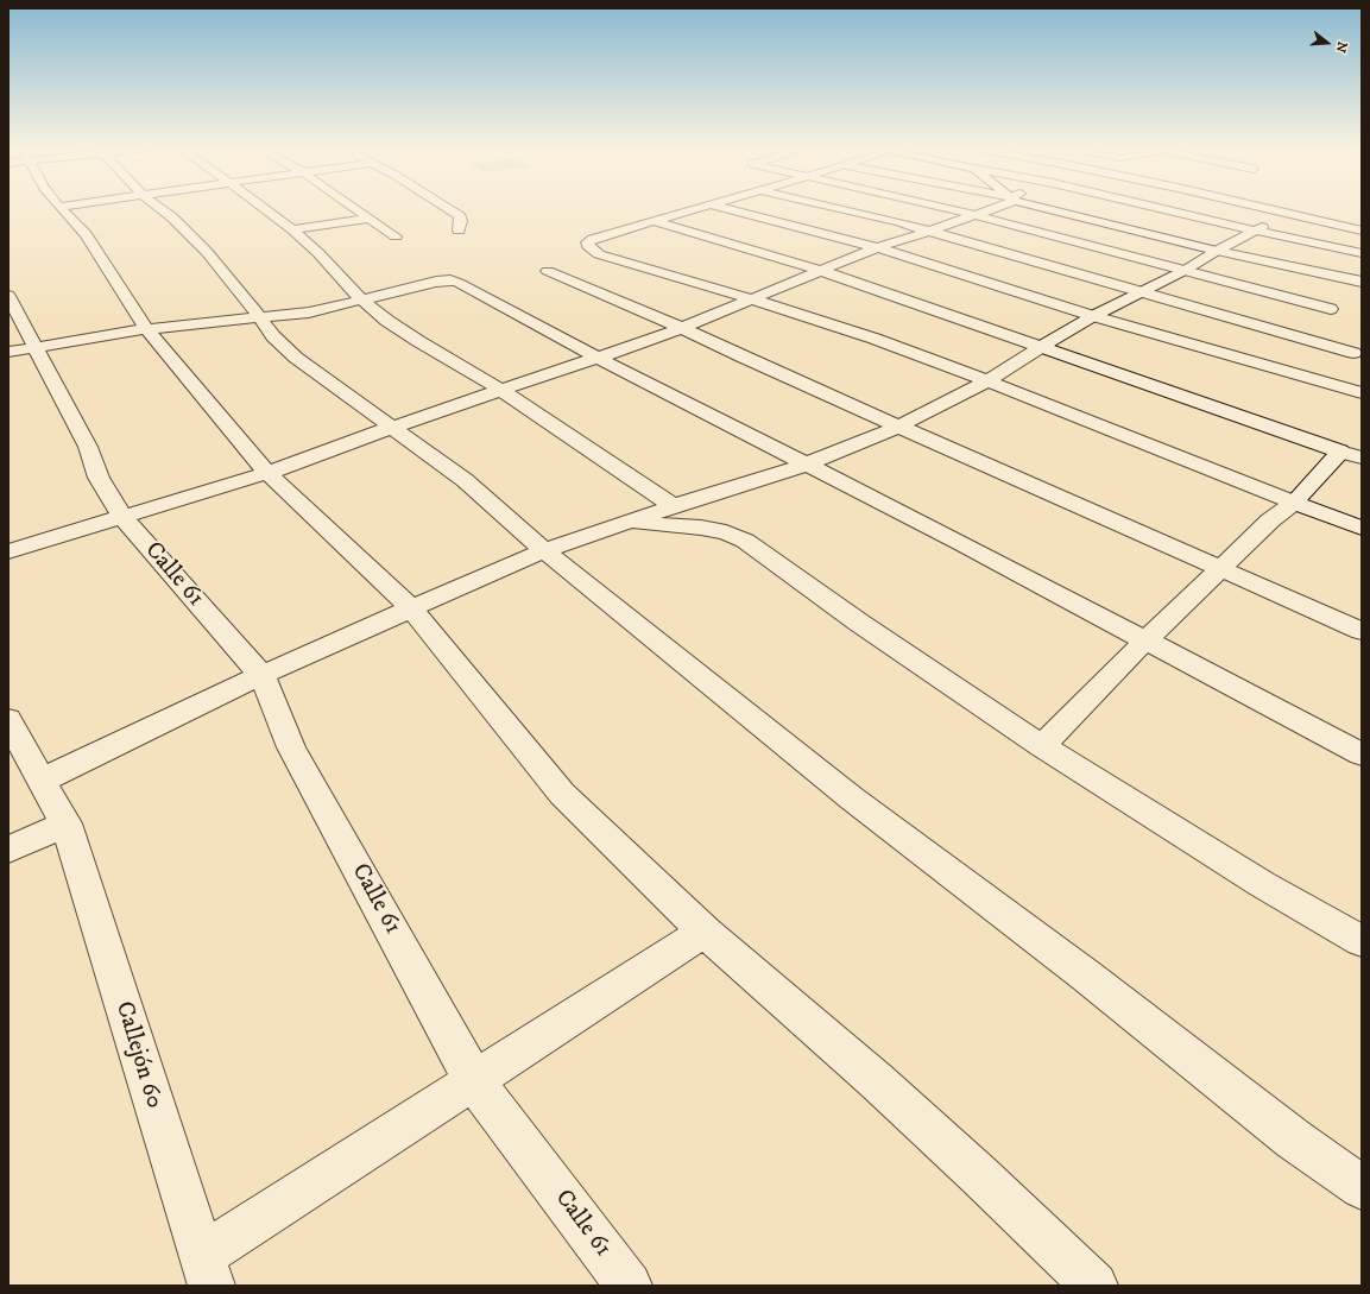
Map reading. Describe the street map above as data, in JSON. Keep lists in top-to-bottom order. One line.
{"streets":{"street":["Calle 61","Callejón 60"]},"north":"right"}
